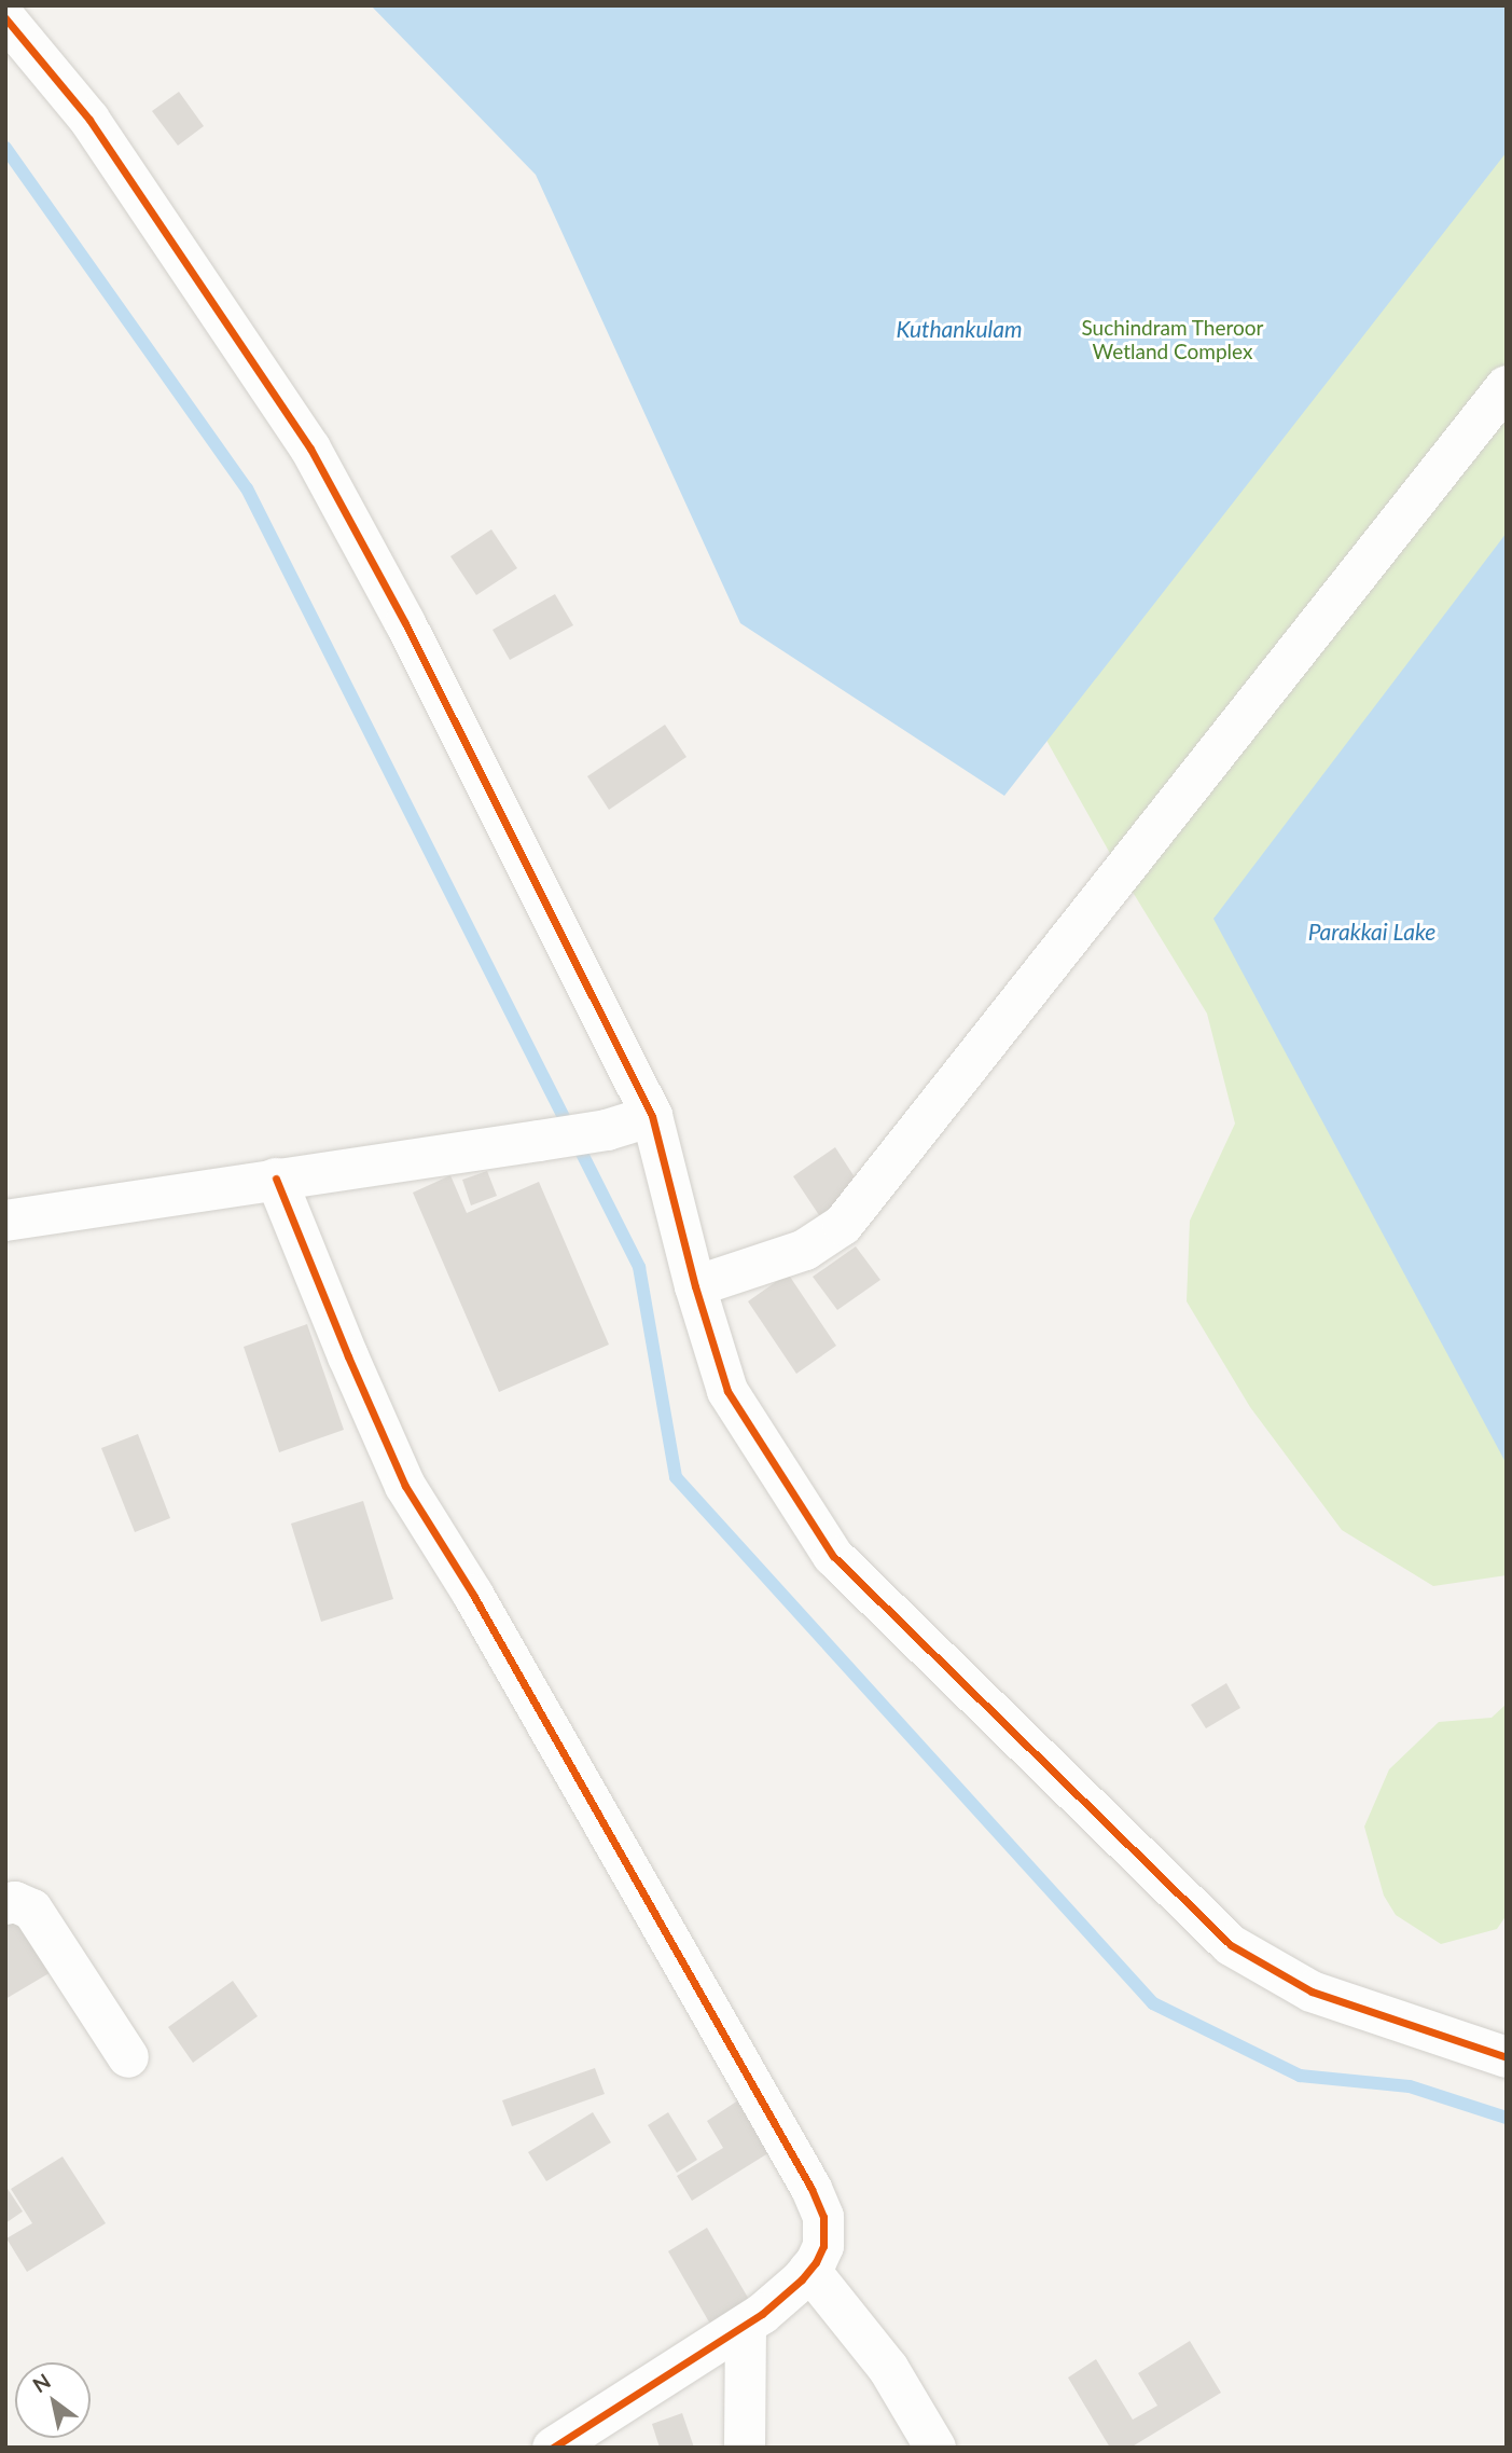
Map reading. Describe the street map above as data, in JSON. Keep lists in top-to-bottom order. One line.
{"water":["Kuthankulam","Parakkai Lake"],"parks":["Suchindram Theroor Wetland Complex"],"north":"top left"}
